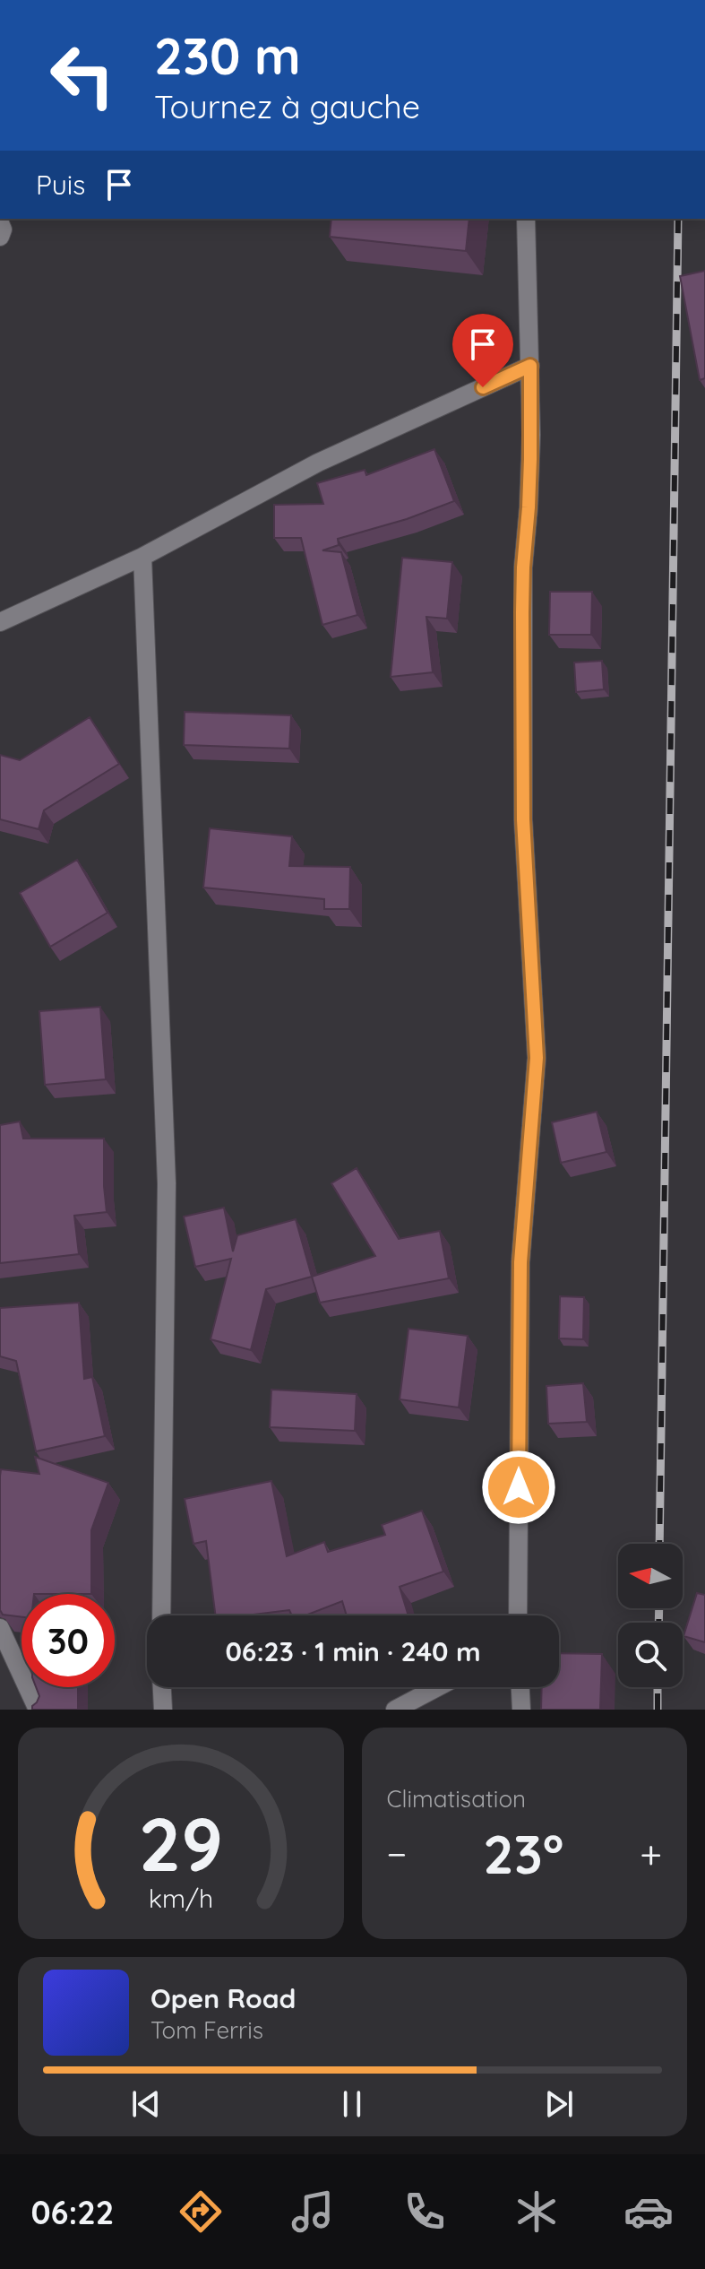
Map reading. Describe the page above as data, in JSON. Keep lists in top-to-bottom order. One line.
{"north":"left","page":{"turn":["230 m","Tournez à gauche"],"then":"Puis","limit":"30","trip":"06:23 · 1 min · 240 m","tile":"Climatisation","heat":["−","23°","+"],"song":["Open Road","Tom Ferris"],"tabs":"06:22","gauge":["29","km/h"]}}
